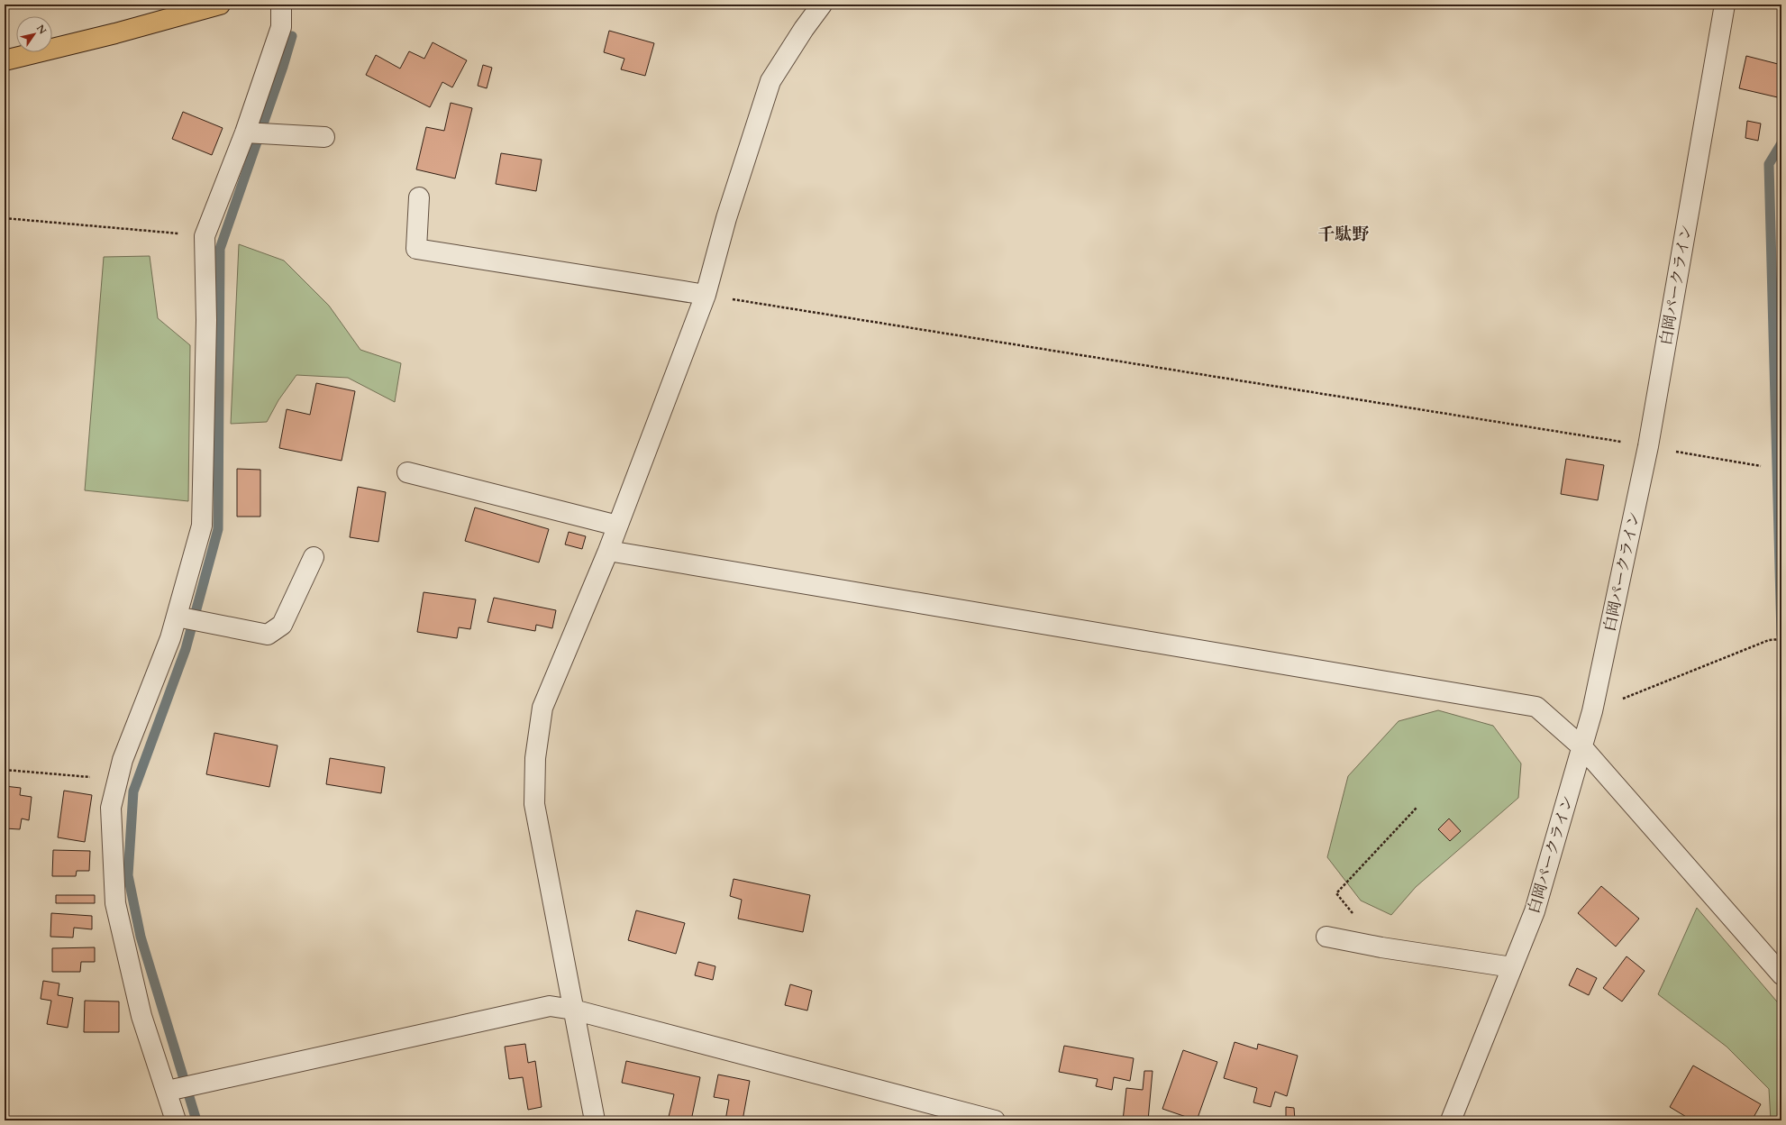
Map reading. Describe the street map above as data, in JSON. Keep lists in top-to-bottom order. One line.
{"streets":{"street":["白岡パークライン"]},"districts":["千駄野"],"north":"top right"}
